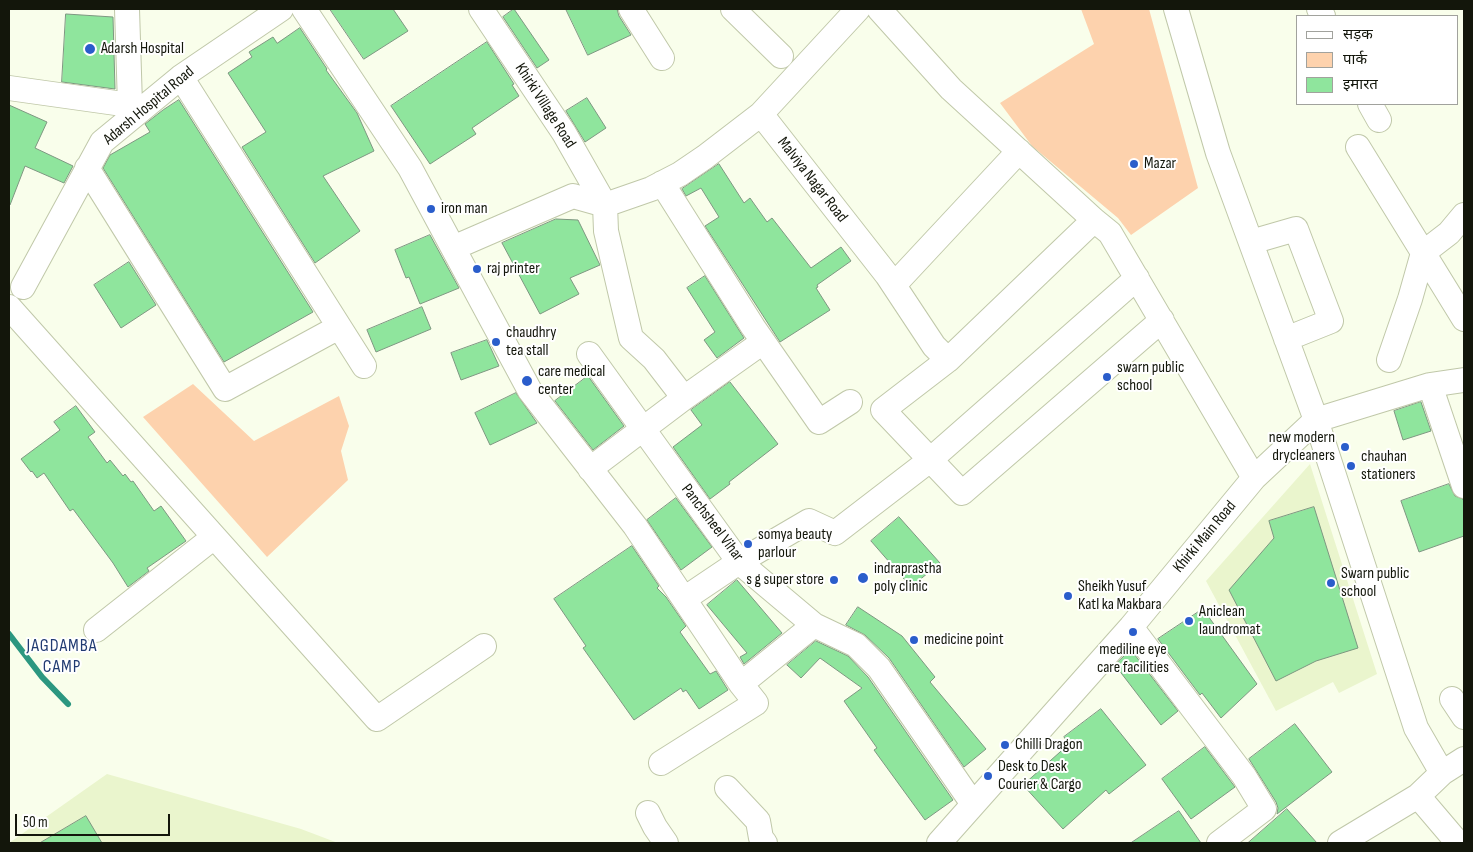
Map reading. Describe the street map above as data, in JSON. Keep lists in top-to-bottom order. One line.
{"streets":{"street":["Adarsh Hospital Road","Khirki Village Road","Malviya Nagar Road","Panchsheel Vihar","Khirki Main Road"]},"crossings":[["Panchsheel Vihar","Khirki Main Road"]],"districts":["JAGDAMBA CAMP"],"places":["Adarsh Hospital","Mazar","iron man","raj printer","chaudhry tea stall","swarn public school","care medical center","new modern drycleaners","chauhan stationers","somya beauty parlour","indraprastha poly clinic","s g super store","Swarn public school","Sheikh Yusuf Katl ka Makbara","Aniclean laundromat","mediline eye care facilities","medicine point","Chilli Dragon","Desk to Desk Courier & Cargo"],"legend":["सड़क","पार्क","इमारत"],"scale_bar":"50 m"}
